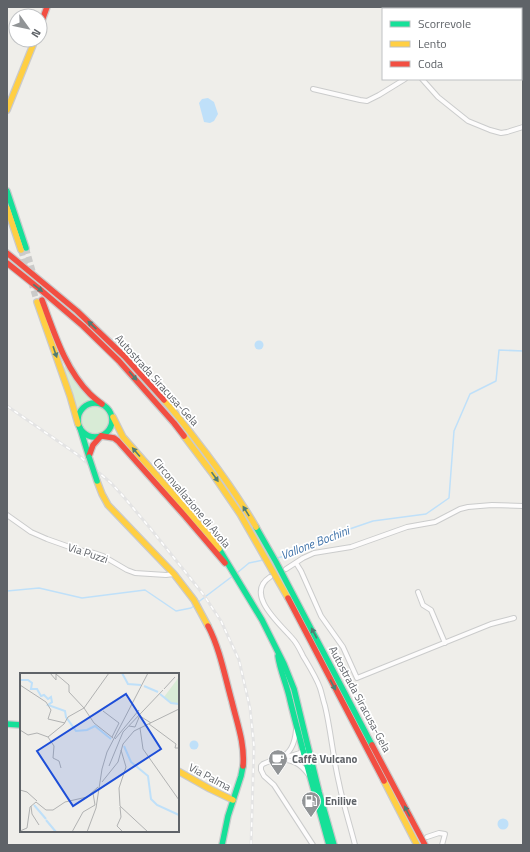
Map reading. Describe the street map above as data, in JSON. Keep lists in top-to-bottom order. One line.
{"streets":{"main road":["Autostrada Siracusa-Gela","Circonvallazione di Avola","Via Palma"],"street":["Via Puzzi"]},"water":["Vallone Bochini"],"places":{"cafe":["Caffè Vulcano"],"fuel station":["Enilive"]},"legend":["Scorrevole","Lento","Coda"],"north":"bottom right"}
